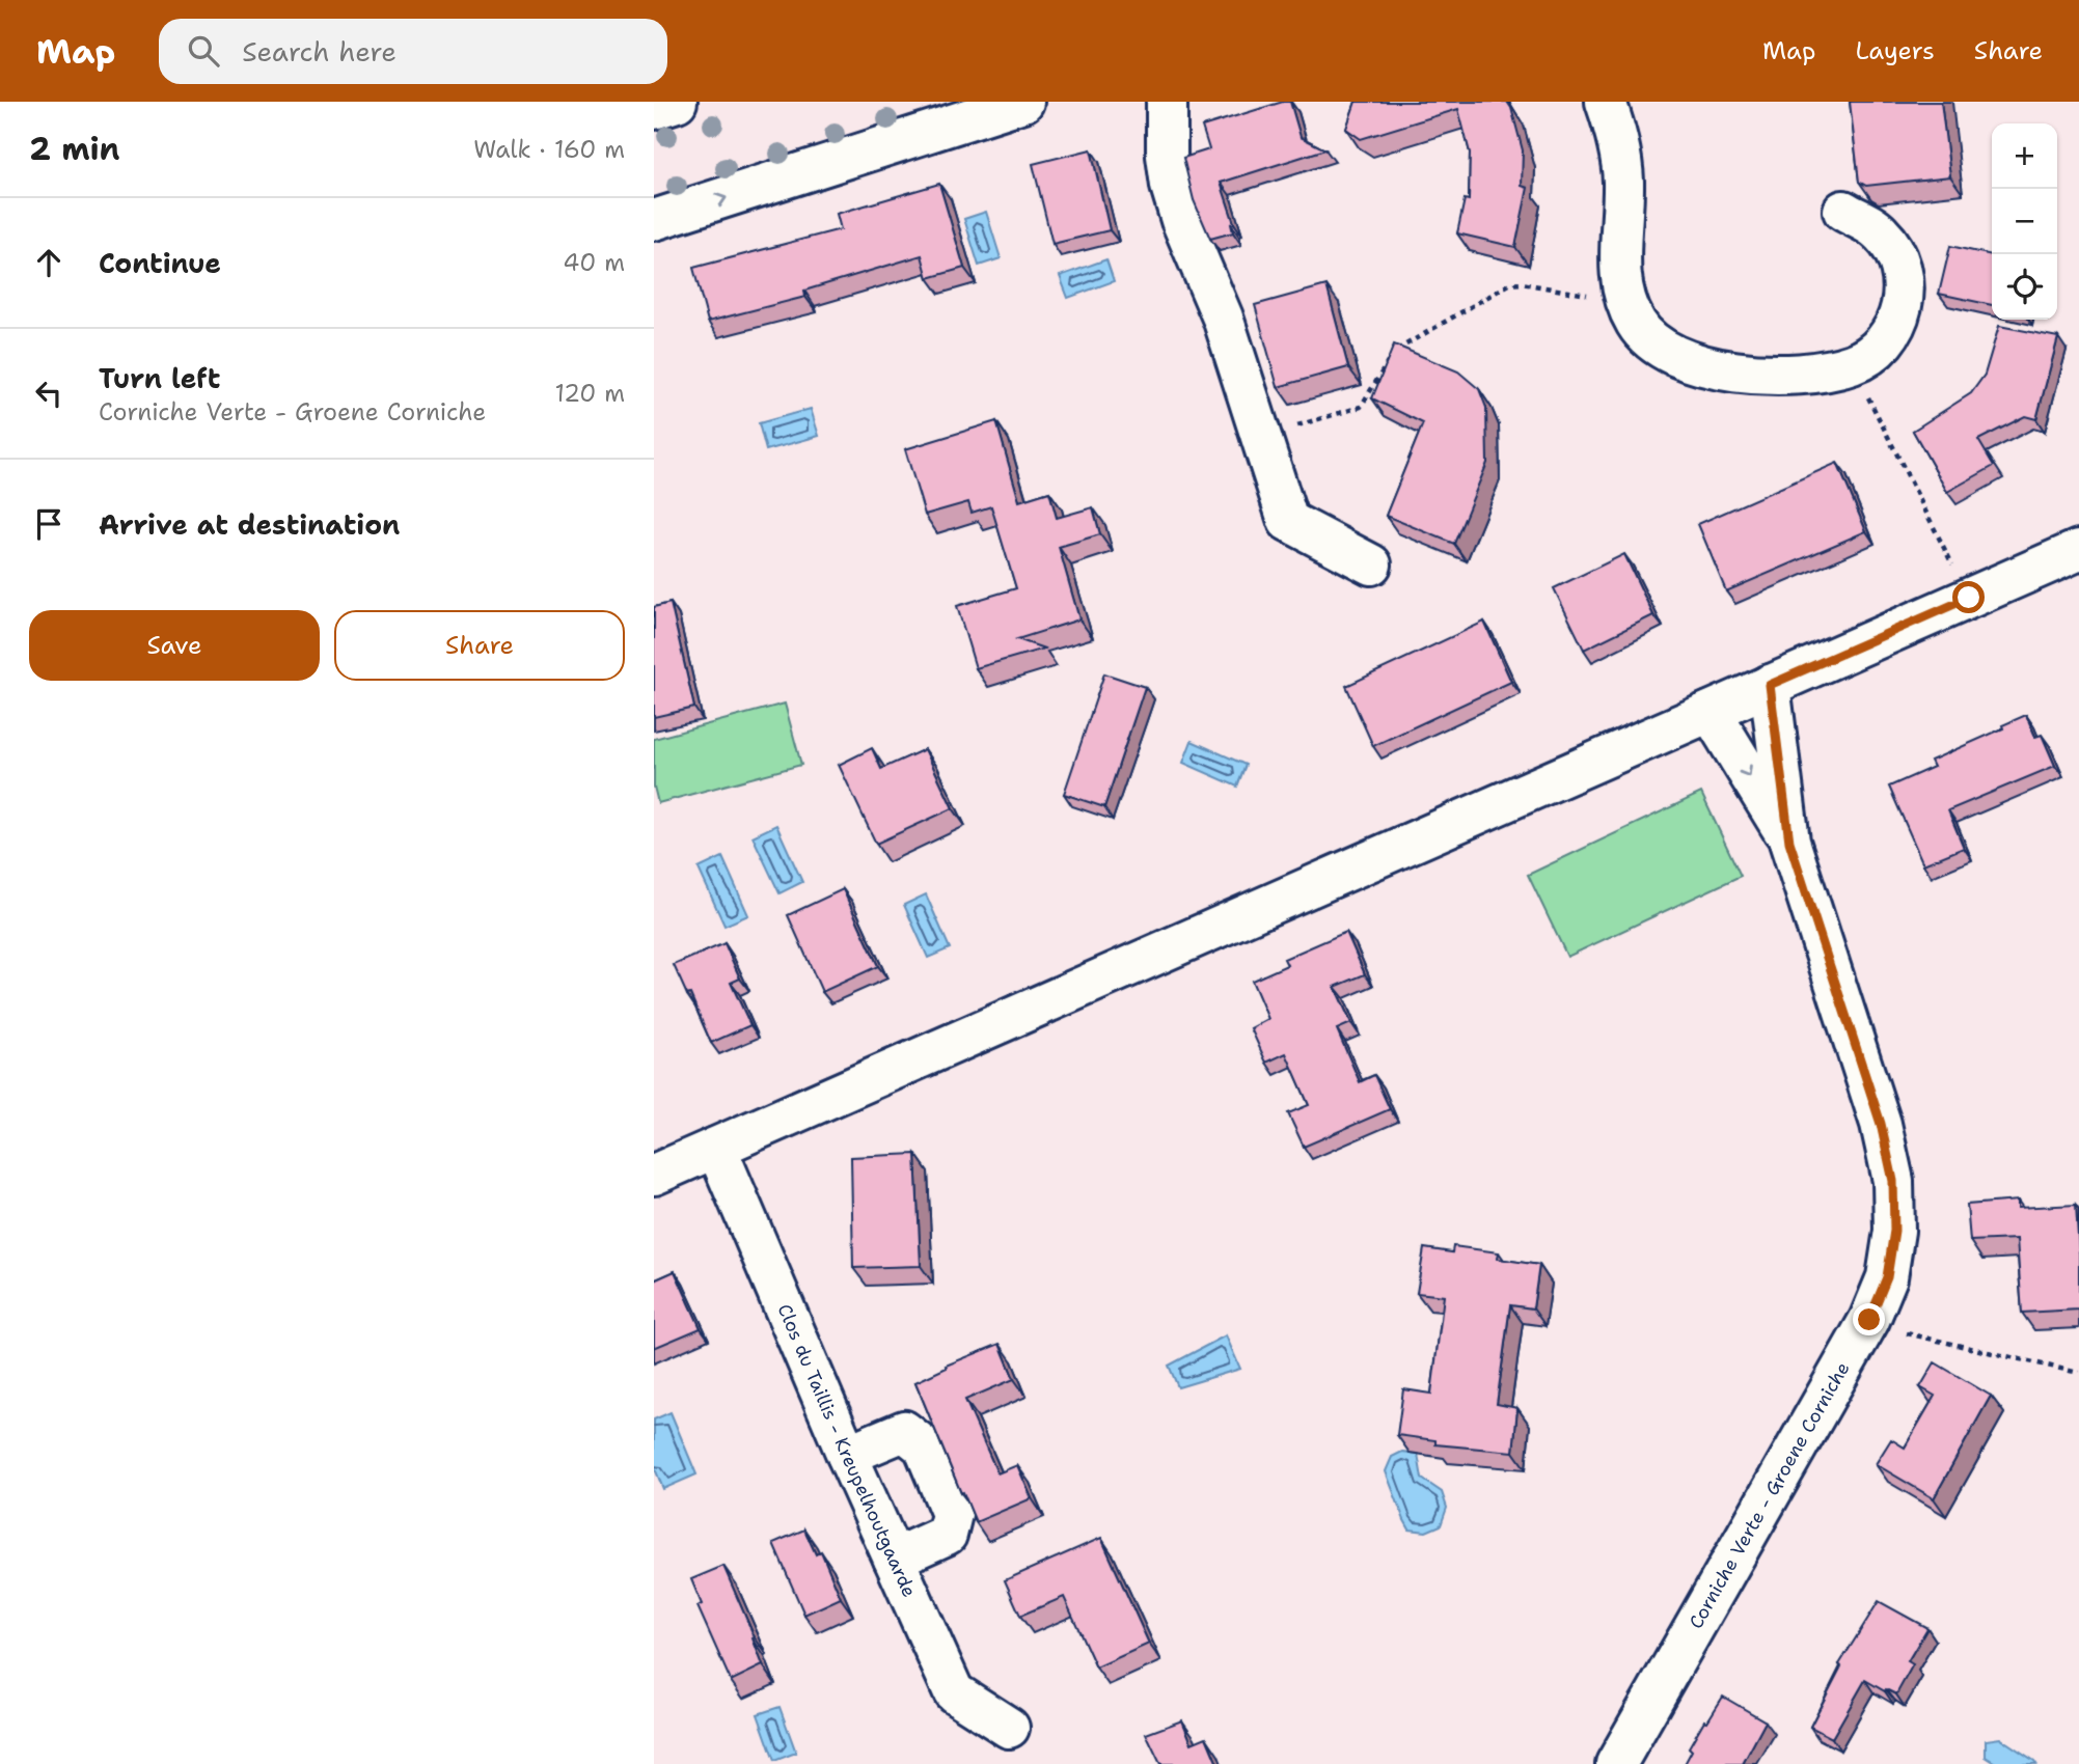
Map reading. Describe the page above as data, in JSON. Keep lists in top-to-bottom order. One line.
{"streets":{"street":["Clos du Taillis - Kreupelhoutgaarde","Corniche Verte - Groene Corniche"]},"page":{"header":"Map","search":"Search here","nav":["Map","Layers","Share"],"heading":["2 min","Walk · 160 m"],"map_buttons":["+","−"],"list":[["Continue","40 m"],["Turn left","Corniche Verte - Groene Corniche","120 m"],"Arrive at destination"],"buttons":["Save","Share"]}}
